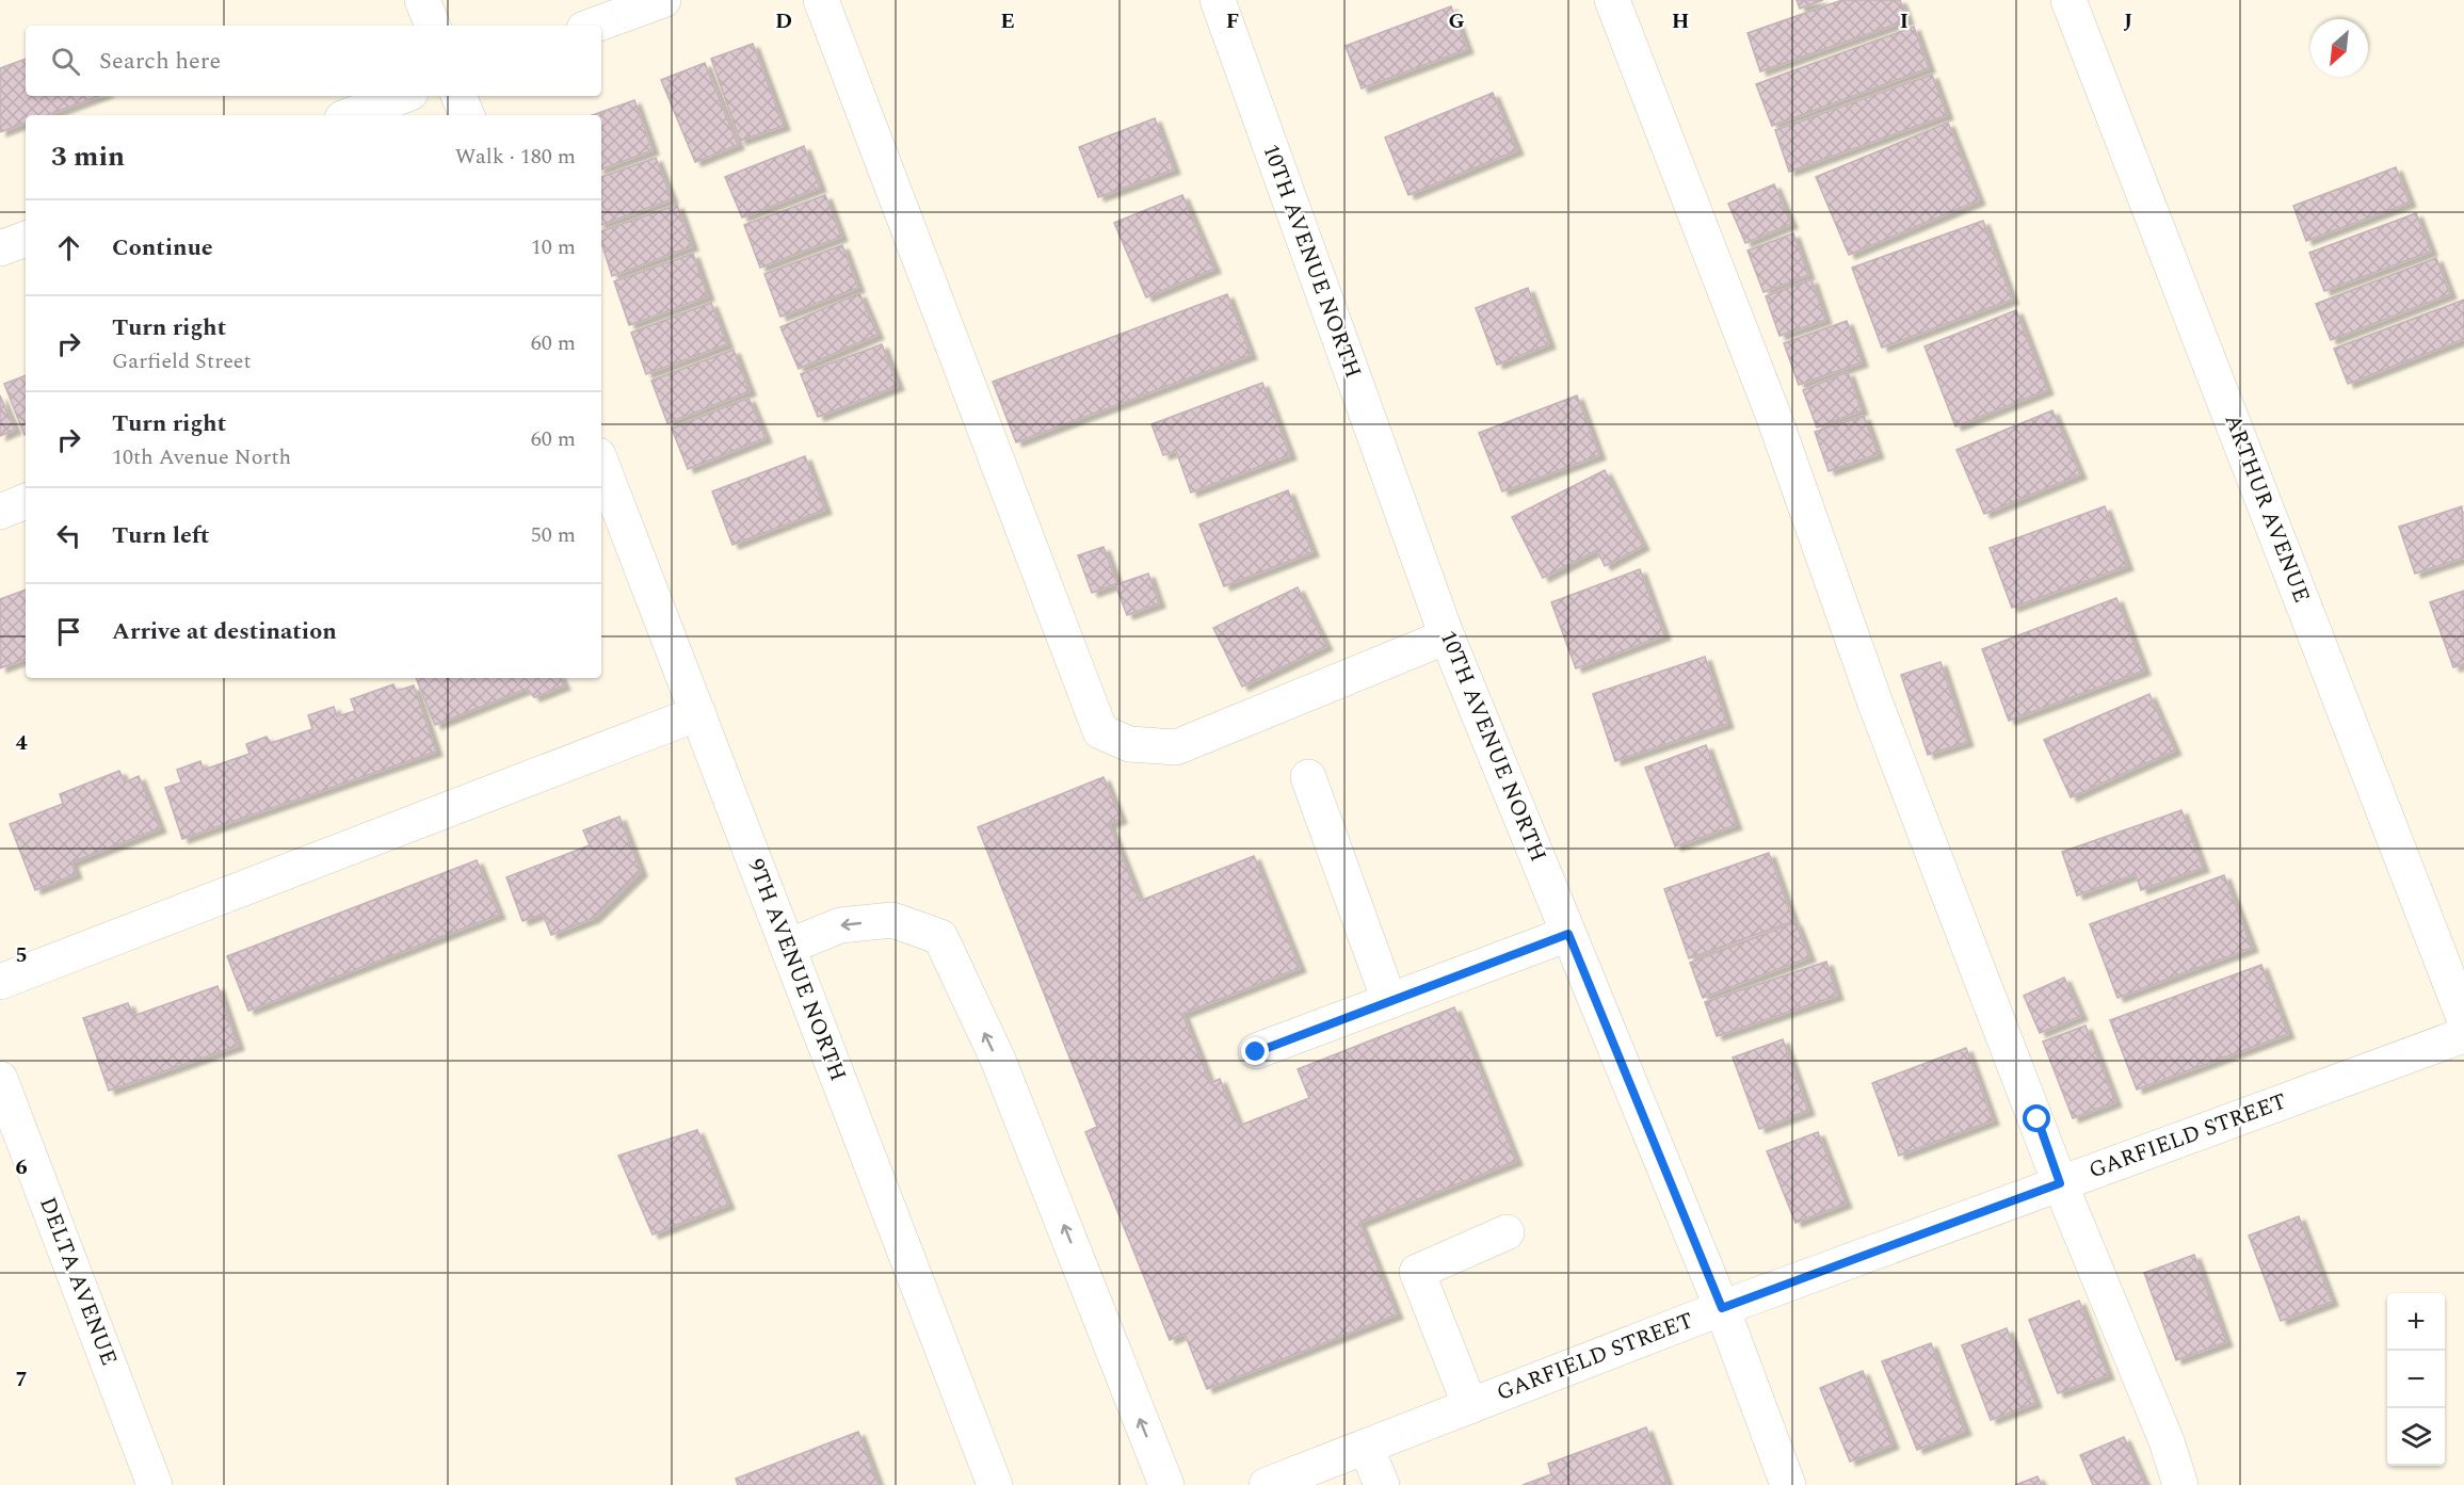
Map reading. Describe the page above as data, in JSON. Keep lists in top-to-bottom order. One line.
{"streets":{"street":["10TH AVENUE NORTH","ARTHUR AVENUE","9TH AVENUE NORTH","GARFIELD STREET","DELTA AVENUE"]},"crossings":[["10TH AVENUE NORTH","GARFIELD STREET"]],"north":"bottom left","page":{"search":"Search here","heading":["3 min","Walk · 180 m"],"list":[["Continue","10 m"],["Turn right","Garfield Street","60 m"],["Turn right","10th Avenue North","60 m"],["Turn left","50 m"],"Arrive at destination"],"map_buttons":["+","−"]},"grid":{"columns":["D","E","F","G","H","I","J"],"rows":["4","5","6","7"]}}
